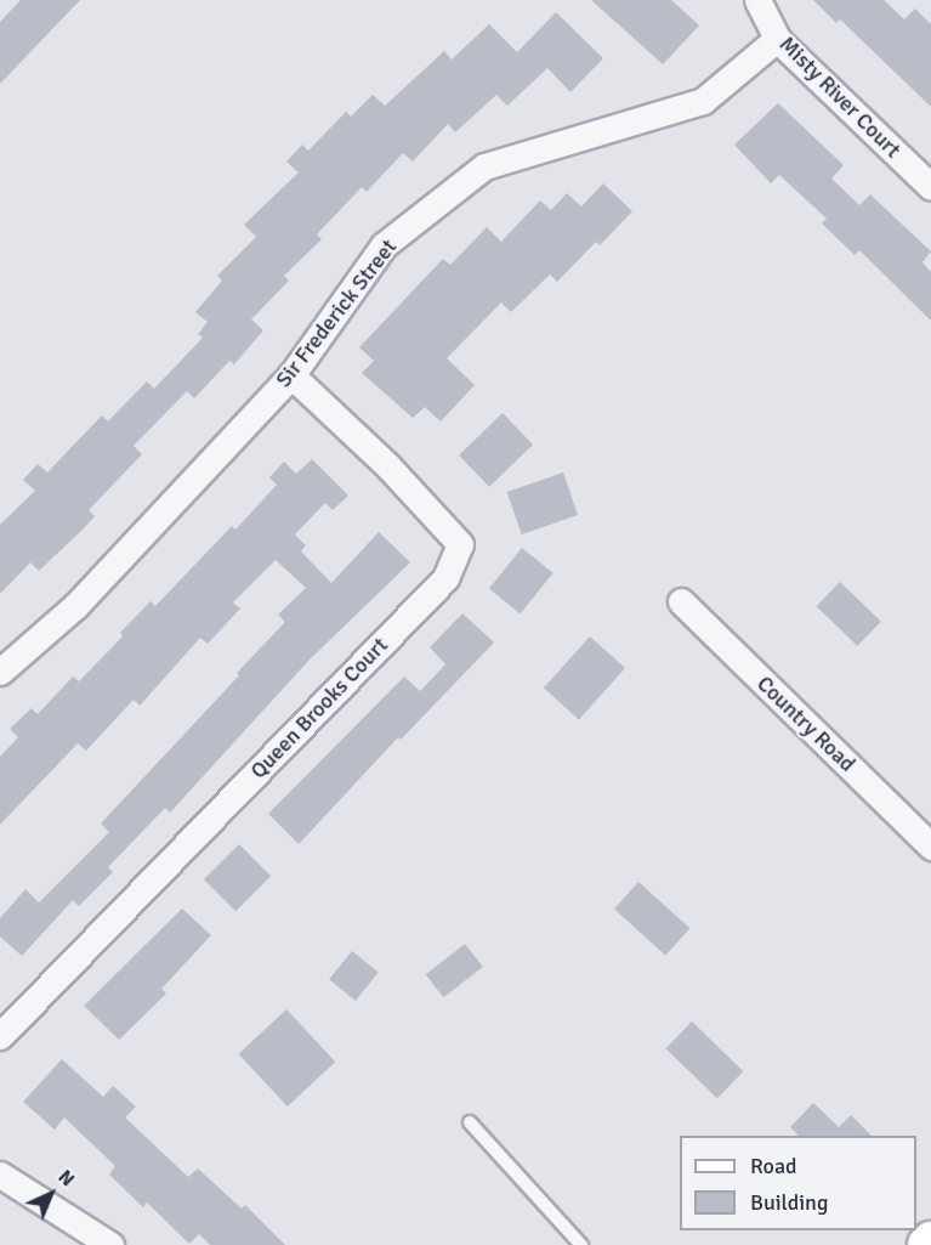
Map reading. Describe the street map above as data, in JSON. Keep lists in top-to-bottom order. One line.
{"streets":{"street":["Misty River Court","Sir Frederick Street","Queen Brooks Court","Country Road"]},"crossings":[["Misty River Court","Sir Frederick Street"],["Sir Frederick Street","Queen Brooks Court"]],"legend":["Road","Building"],"north":"top right"}
